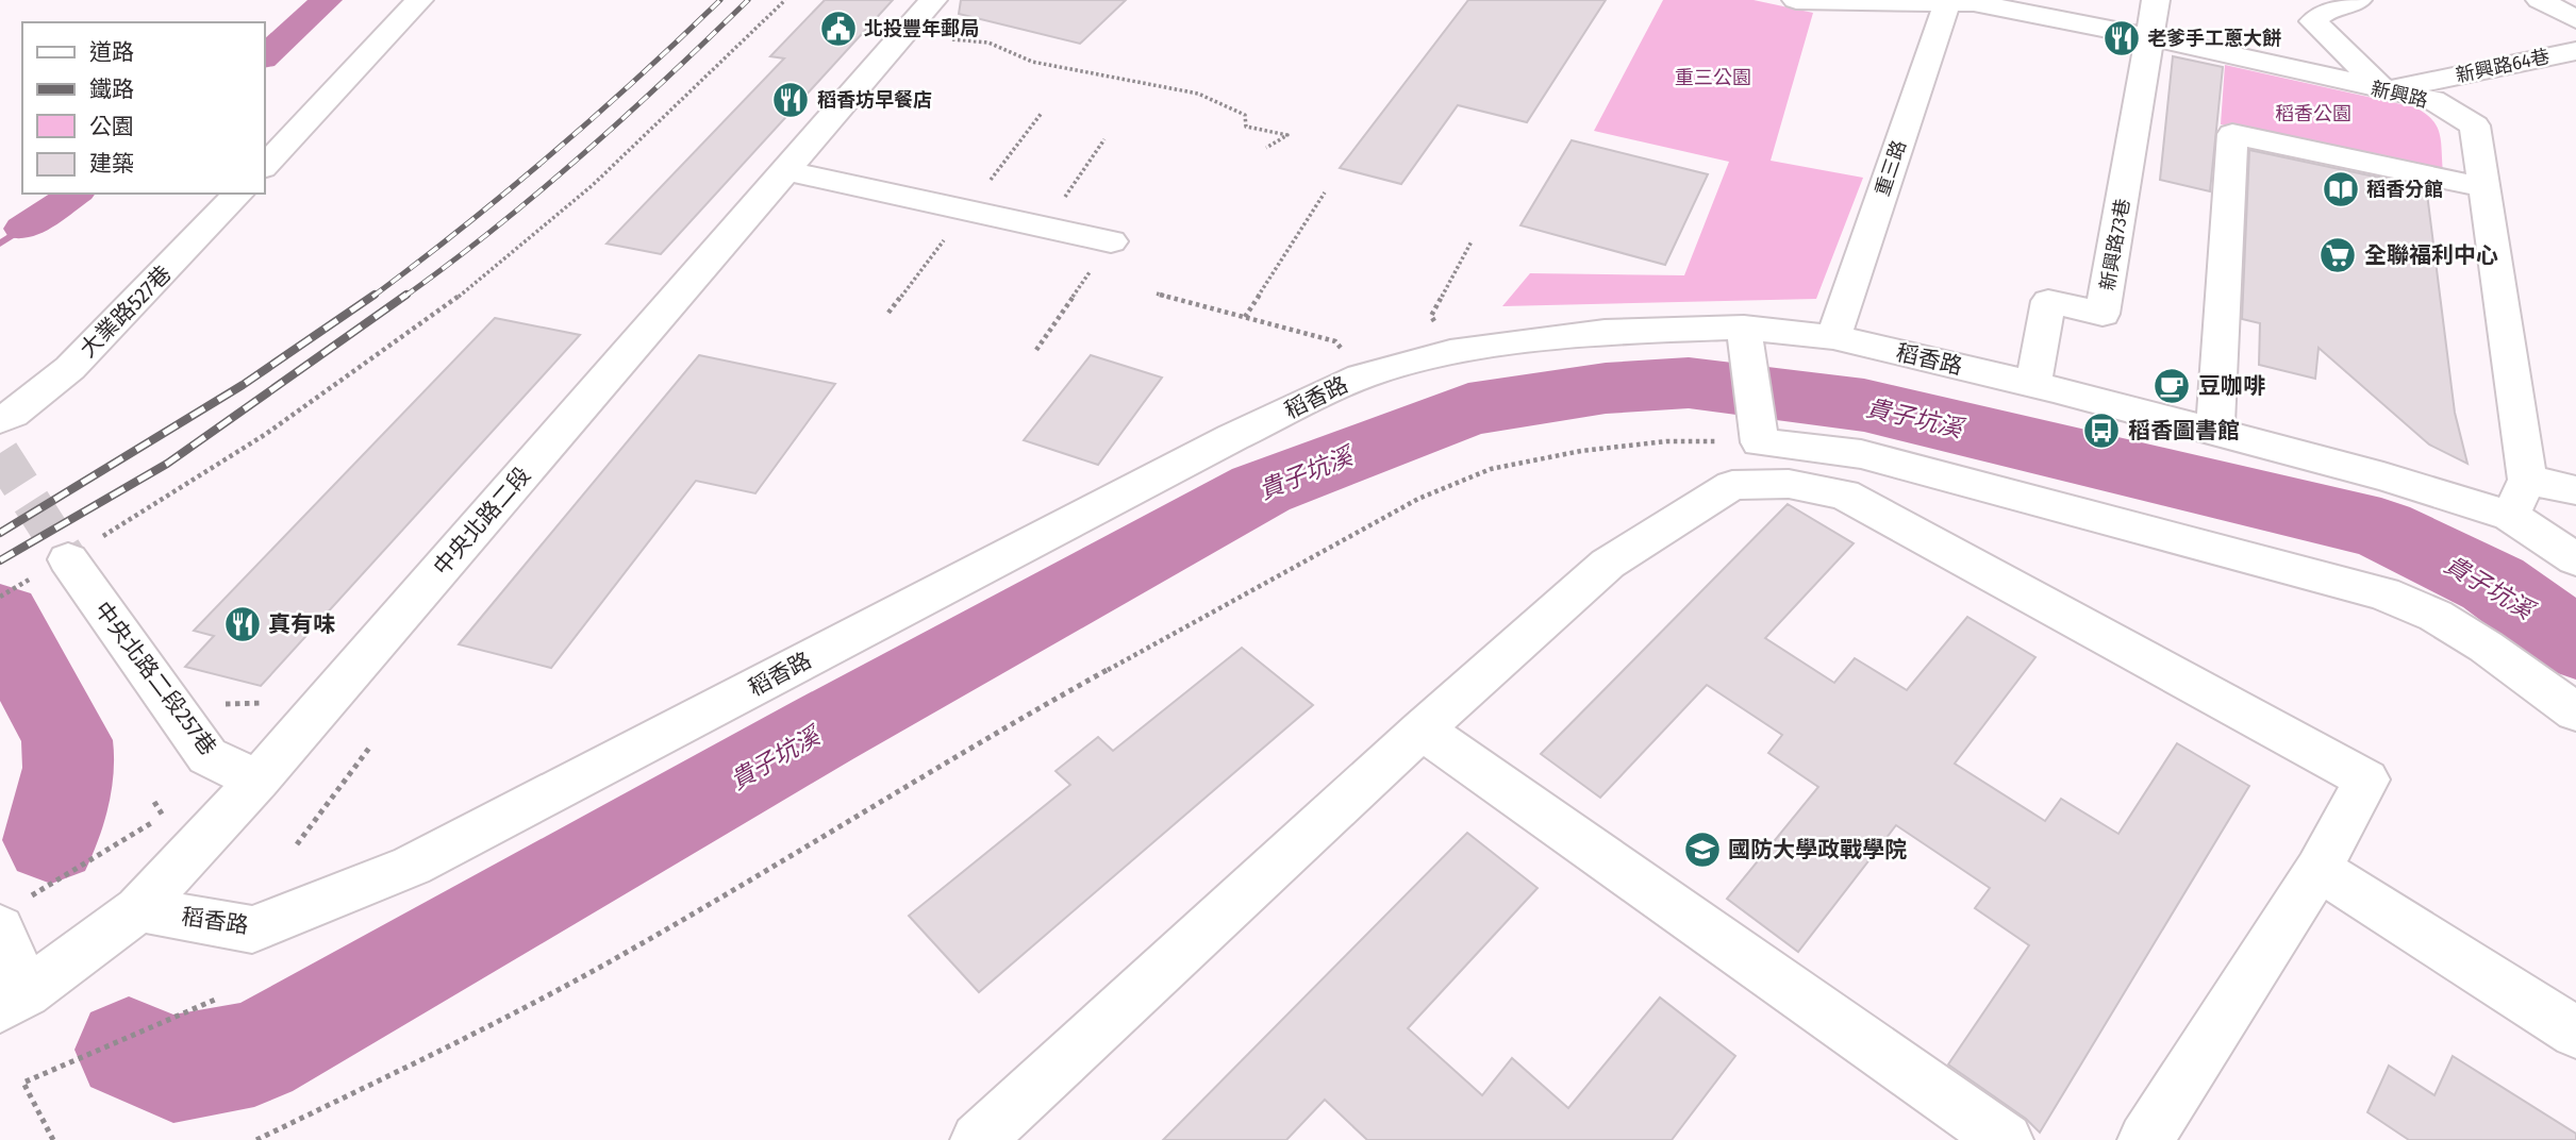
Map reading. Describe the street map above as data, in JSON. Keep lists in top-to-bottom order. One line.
{"streets":{"street":["新興路64巷","新興路","重三路","新興路73巷","大業路527巷","稻香路","中央北路二段","中央北路二段257巷"]},"crossings":[["新興路64巷","新興路"],["新興路","重三路"],["新興路","新興路73巷"],["重三路","稻香路"],["新興路73巷","稻香路"],["稻香路","中央北路二段"],["中央北路二段","中央北路二段257巷"]],"water":["貴子坑溪"],"parks":["重三公園","稻香公園"],"places":{"public building":["北投豐年郵局"],"restaurant":["老爹手工蔥大餅","稻香坊早餐店","真有味"],"library":["稻香分館"],"supermarket":["全聯福利中心"],"cafe":["豆咖啡"],"bus stop":["稻香圖書館"],"school or university":["國防大學政戰學院"]},"legend":["道路","鐵路","公園","建築"]}
